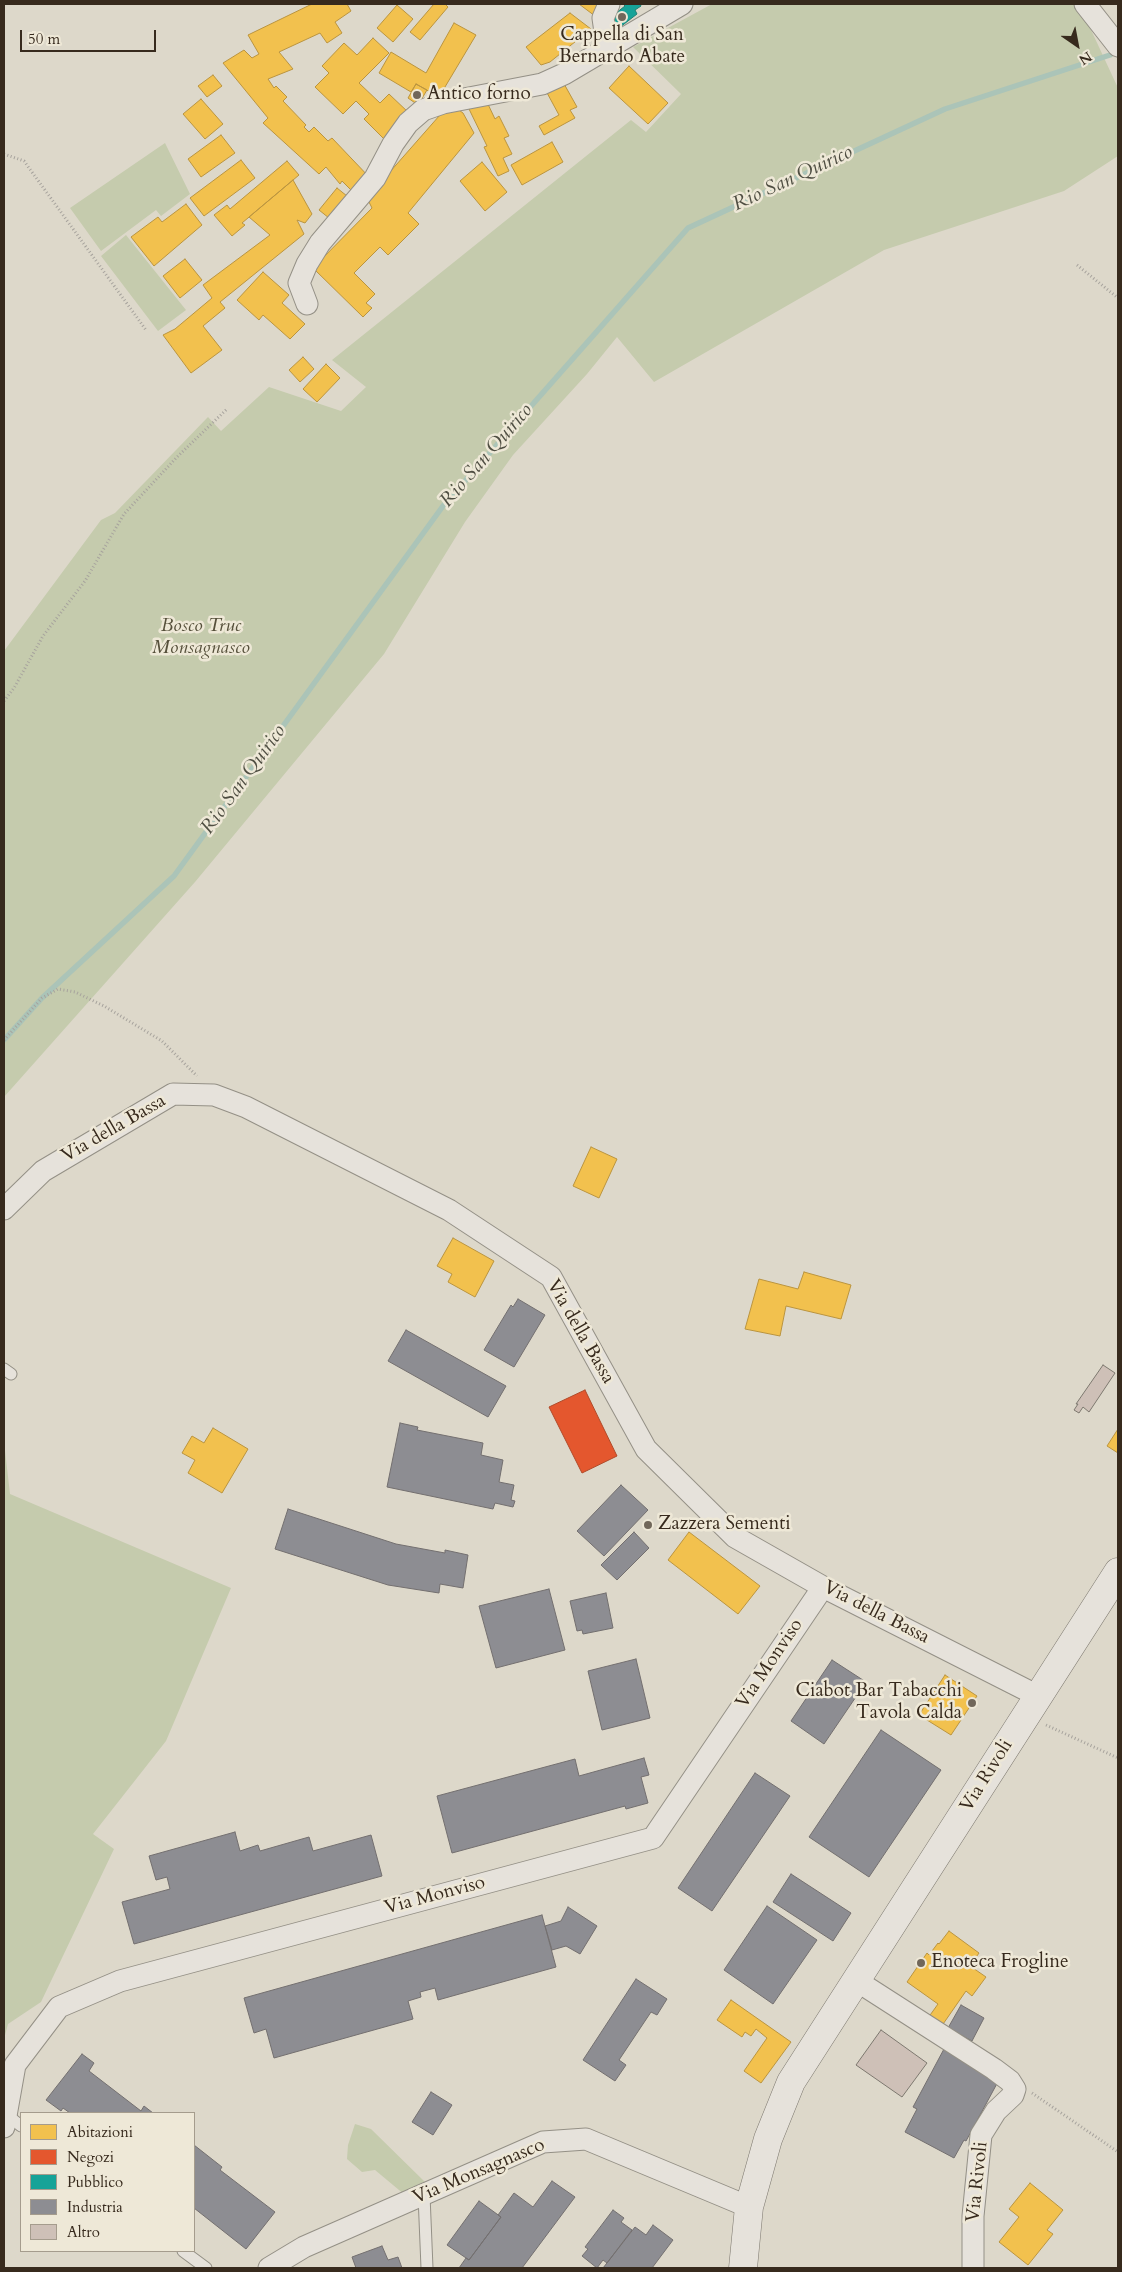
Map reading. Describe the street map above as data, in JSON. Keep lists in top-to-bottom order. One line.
{"streets":{"street":["Via della Bassa","Via Monviso","Via Rivoli","Via Monsagnasco"]},"crossings":[["Via della Bassa","Via Monviso"],["Via della Bassa","Via Rivoli"],["Via Rivoli","Via Monsagnasco"]],"water":["Rio San Quirico"],"parks":["Bosco Truc Monsagnasco"],"places":["Cappella di San Bernardo Abate","Antico forno","Zazzera Sementi","Ciabot Bar Tabacchi Tavola Calda","Enoteca Frogline"],"legend":["Abitazioni","Negozi","Pubblico","Industria","Altro"],"scale_bar":"50 m","north":"bottom right"}
